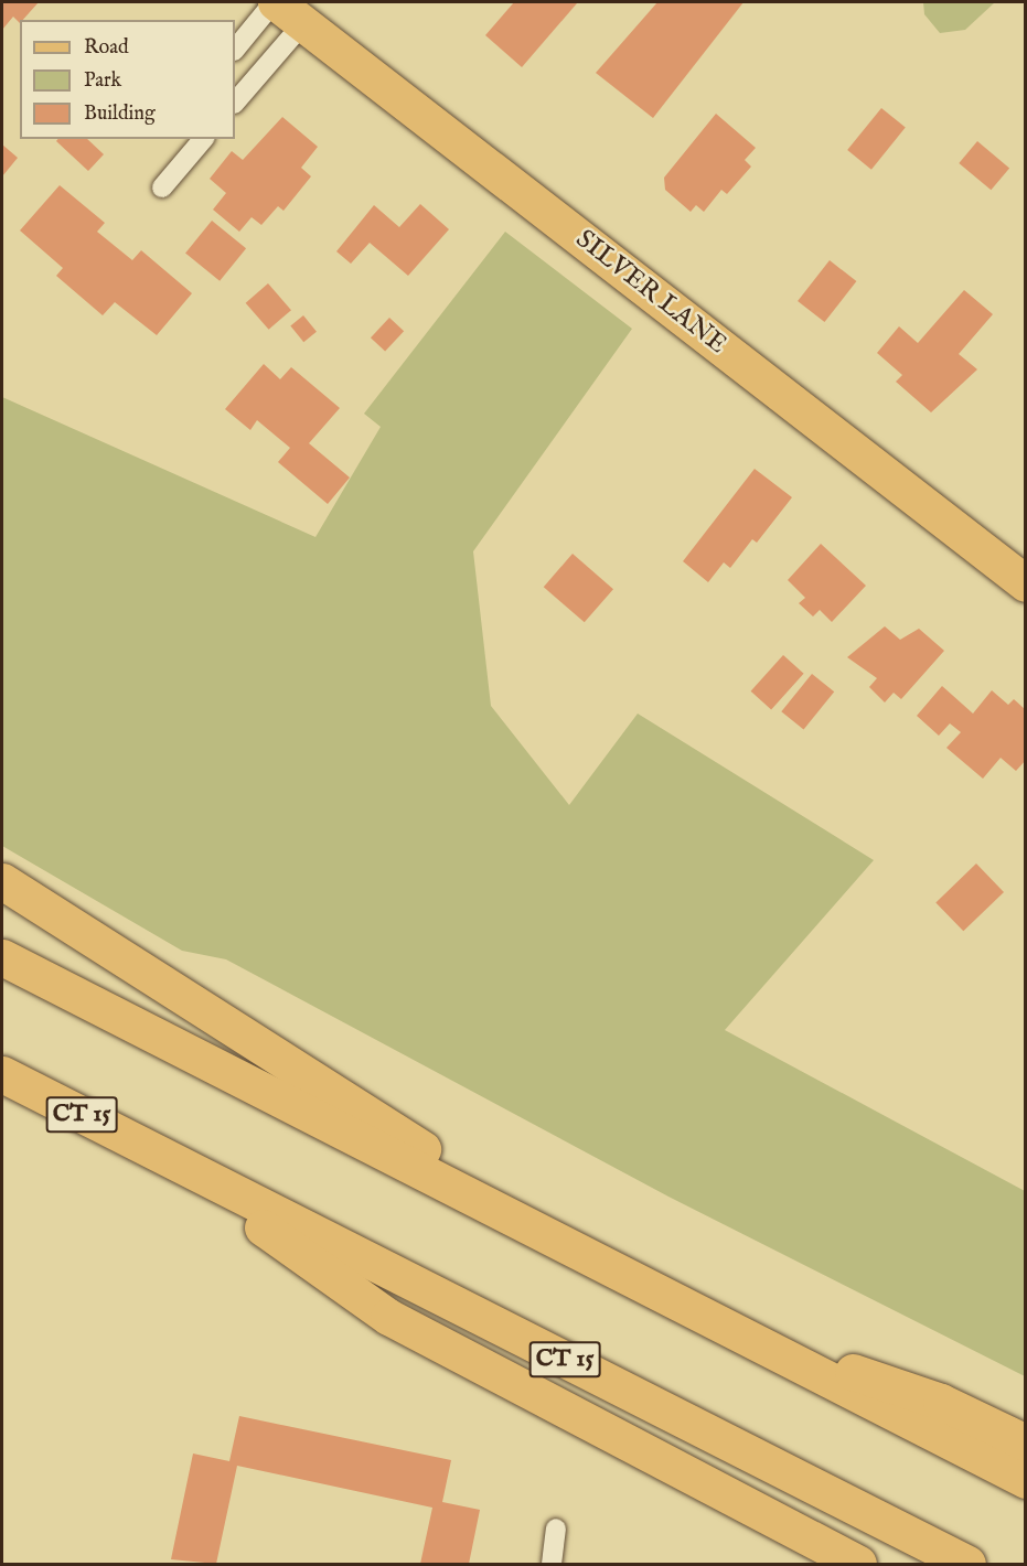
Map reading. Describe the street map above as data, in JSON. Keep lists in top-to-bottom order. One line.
{"streets":{"main road":["SILVER LANE","CT 15"]},"legend":["Road","Park","Building"]}
